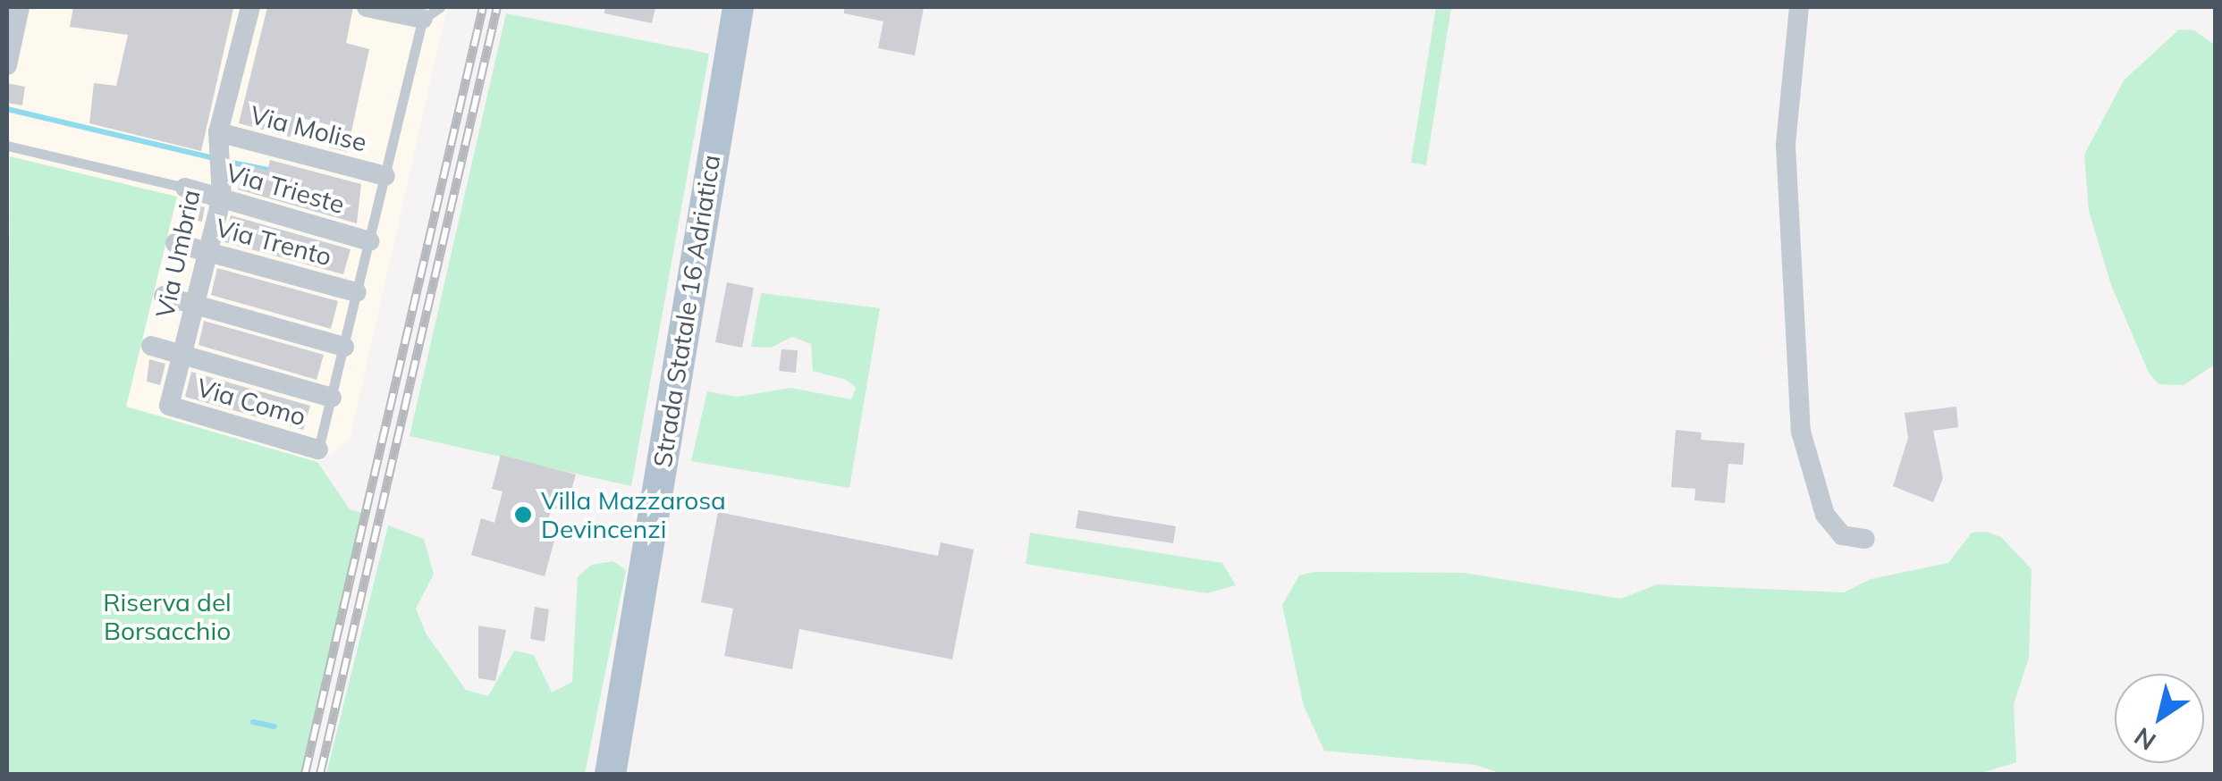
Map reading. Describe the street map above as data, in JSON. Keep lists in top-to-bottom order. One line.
{"streets":{"main road":["Strada Statale 16 Adriatica"],"street":["Via Molise","Via Trieste","Via Trento","Via Umbria","Via Como"]},"crossings":[["Via Molise","Via Umbria"],["Via Trieste","Via Umbria"],["Via Trento","Via Umbria"],["Via Umbria","Via Como"]],"parks":["Riserva del Borsacchio"],"places":["Villa Mazzarosa Devincenzi"],"north":"bottom left"}
